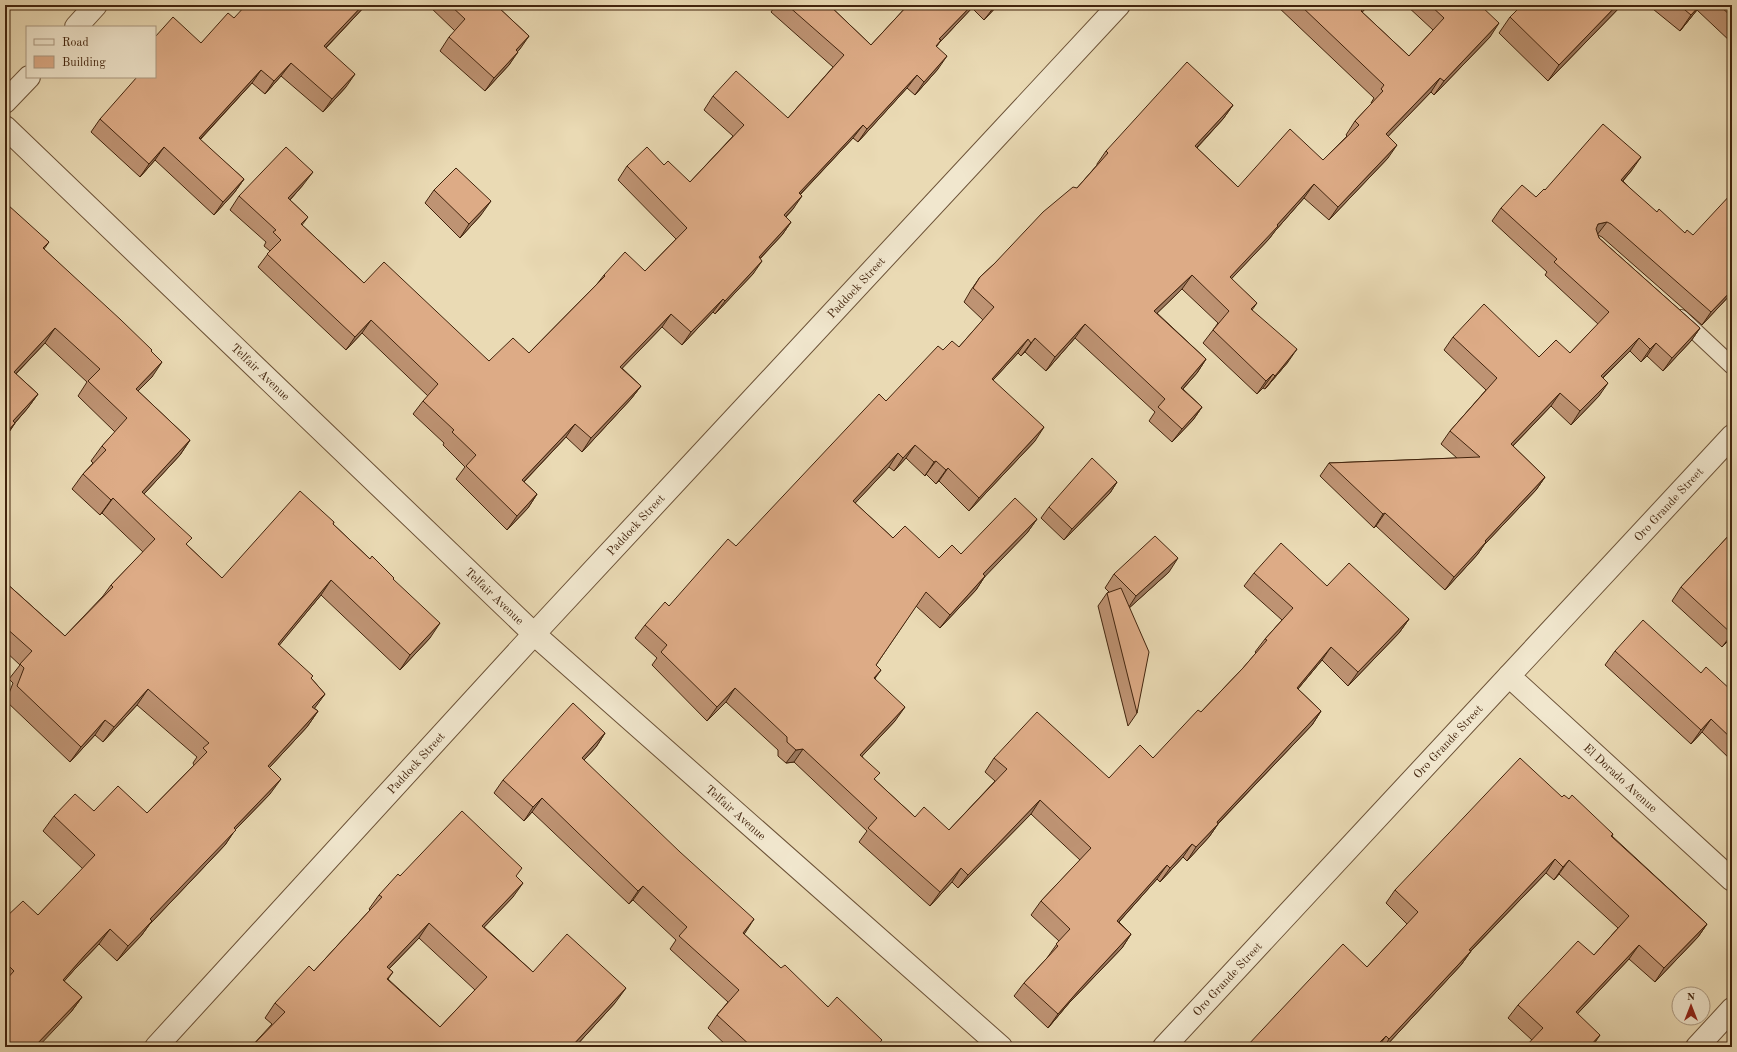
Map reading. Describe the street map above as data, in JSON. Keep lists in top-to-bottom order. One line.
{"streets":{"street":["Paddock Street","Telfair Avenue","Oro Grande Street","El Dorado Avenue"]},"crossings":[["Paddock Street","Telfair Avenue"],["Oro Grande Street","El Dorado Avenue"]],"legend":["Road","Building"],"north":"top"}
